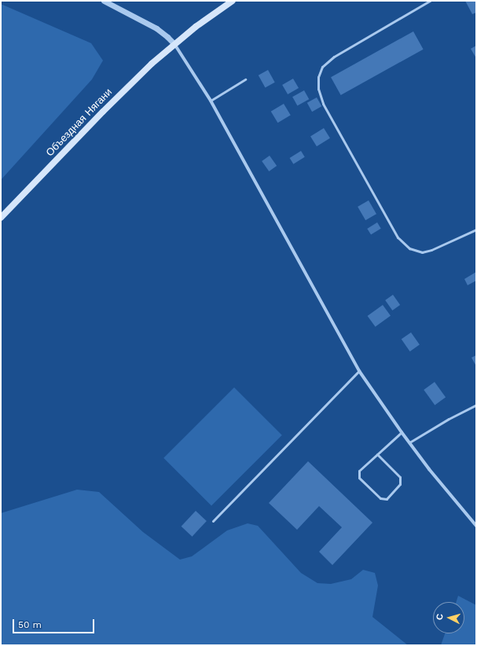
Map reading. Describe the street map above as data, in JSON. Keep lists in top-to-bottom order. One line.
{"streets":{"main road":["Объездная Нягани"]},"scale_bar":"50 m","north":"left"}
